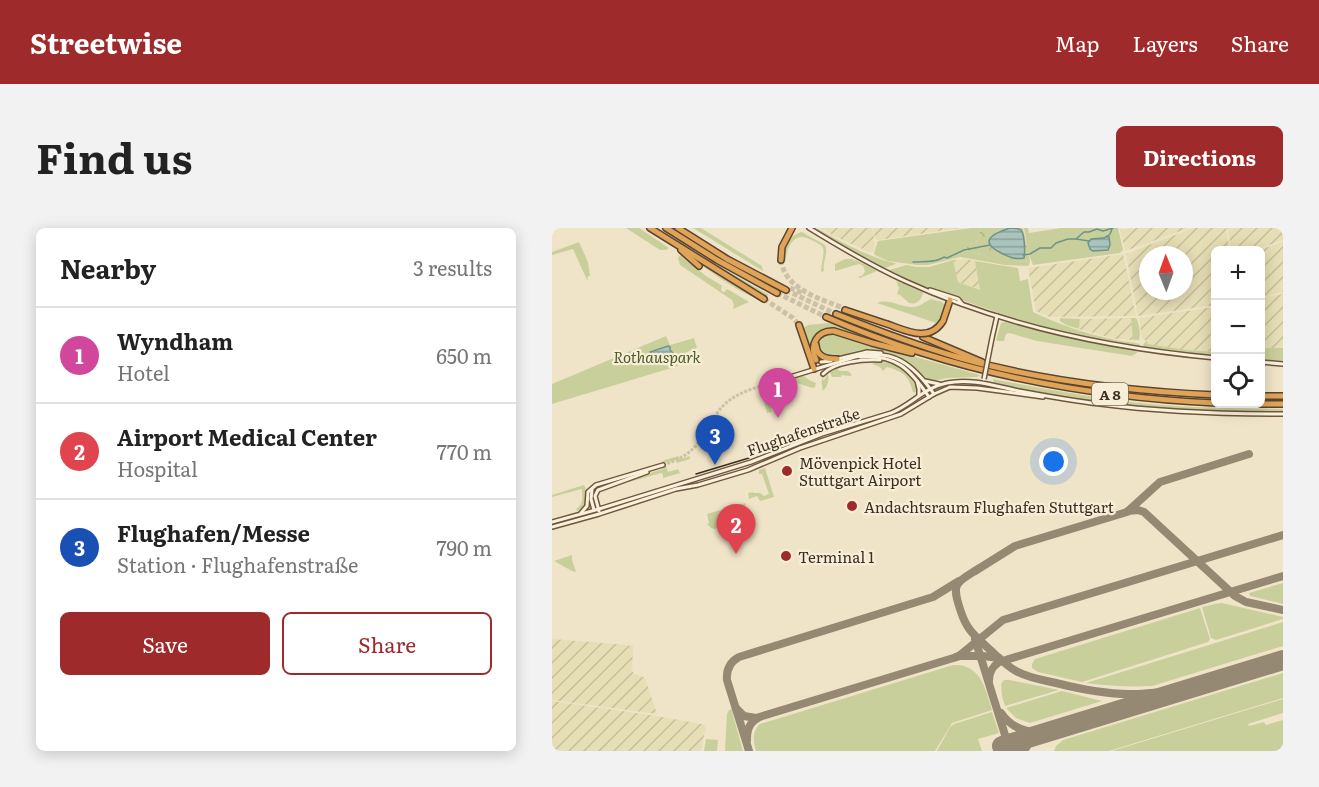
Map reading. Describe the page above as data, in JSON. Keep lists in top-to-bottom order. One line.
{"streets":{"highway":["A 8"],"main road":["Flughafenstraße"]},"parks":["Rothauspark"],"places":["Mövenpick Hotel Stuttgart Airport","Andachtsraum Flughafen Stuttgart","Terminal 1"],"north":"top","page":{"header":"Streetwise","nav":["Map","Layers","Share"],"title":"Find us","buttons":["Directions",["Save","Share"]],"heading":["Nearby","3 results"],"map_buttons":["+","−"],"list":[{"mark":"1","name":"Wyndham","note":"Hotel","value":"650 m"},{"mark":"2","name":"Airport Medical Center","note":"Hospital","value":"770 m"},{"mark":"3","name":"Flughafen/Messe","note":"Station · Flughafenstraße","value":"790 m"}],"pins":["1","3","2"]}}
